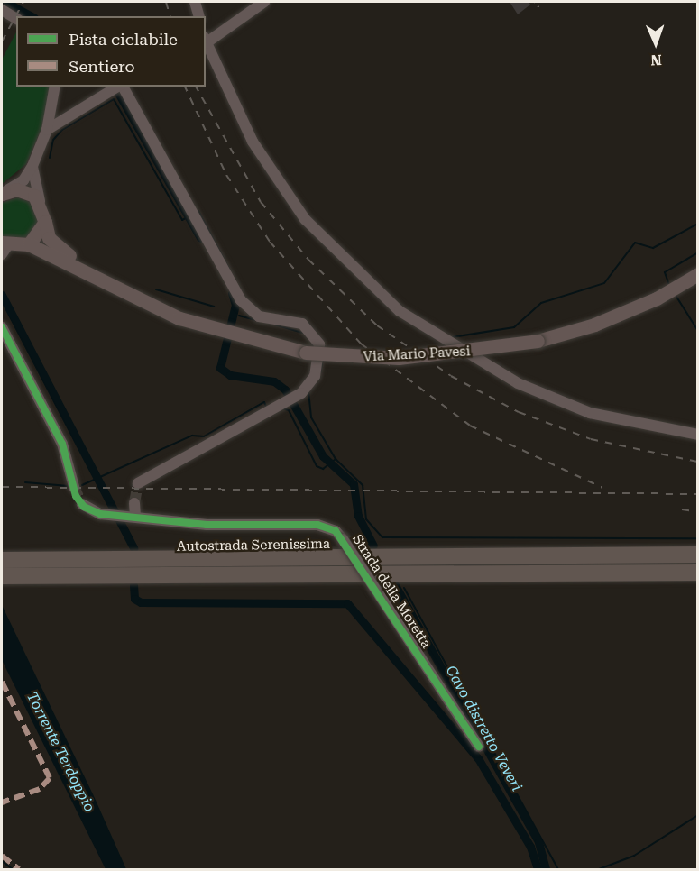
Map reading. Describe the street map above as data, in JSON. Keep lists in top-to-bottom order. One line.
{"streets":{"highway":["Autostrada Serenissima"],"main road":["Via Mario Pavesi"],"street":["Strada della Moretta"]},"water":["Cavo distretto Veveri","Torrente Terdoppio"],"legend":["Pista ciclabile","Sentiero"],"north":"bottom"}
